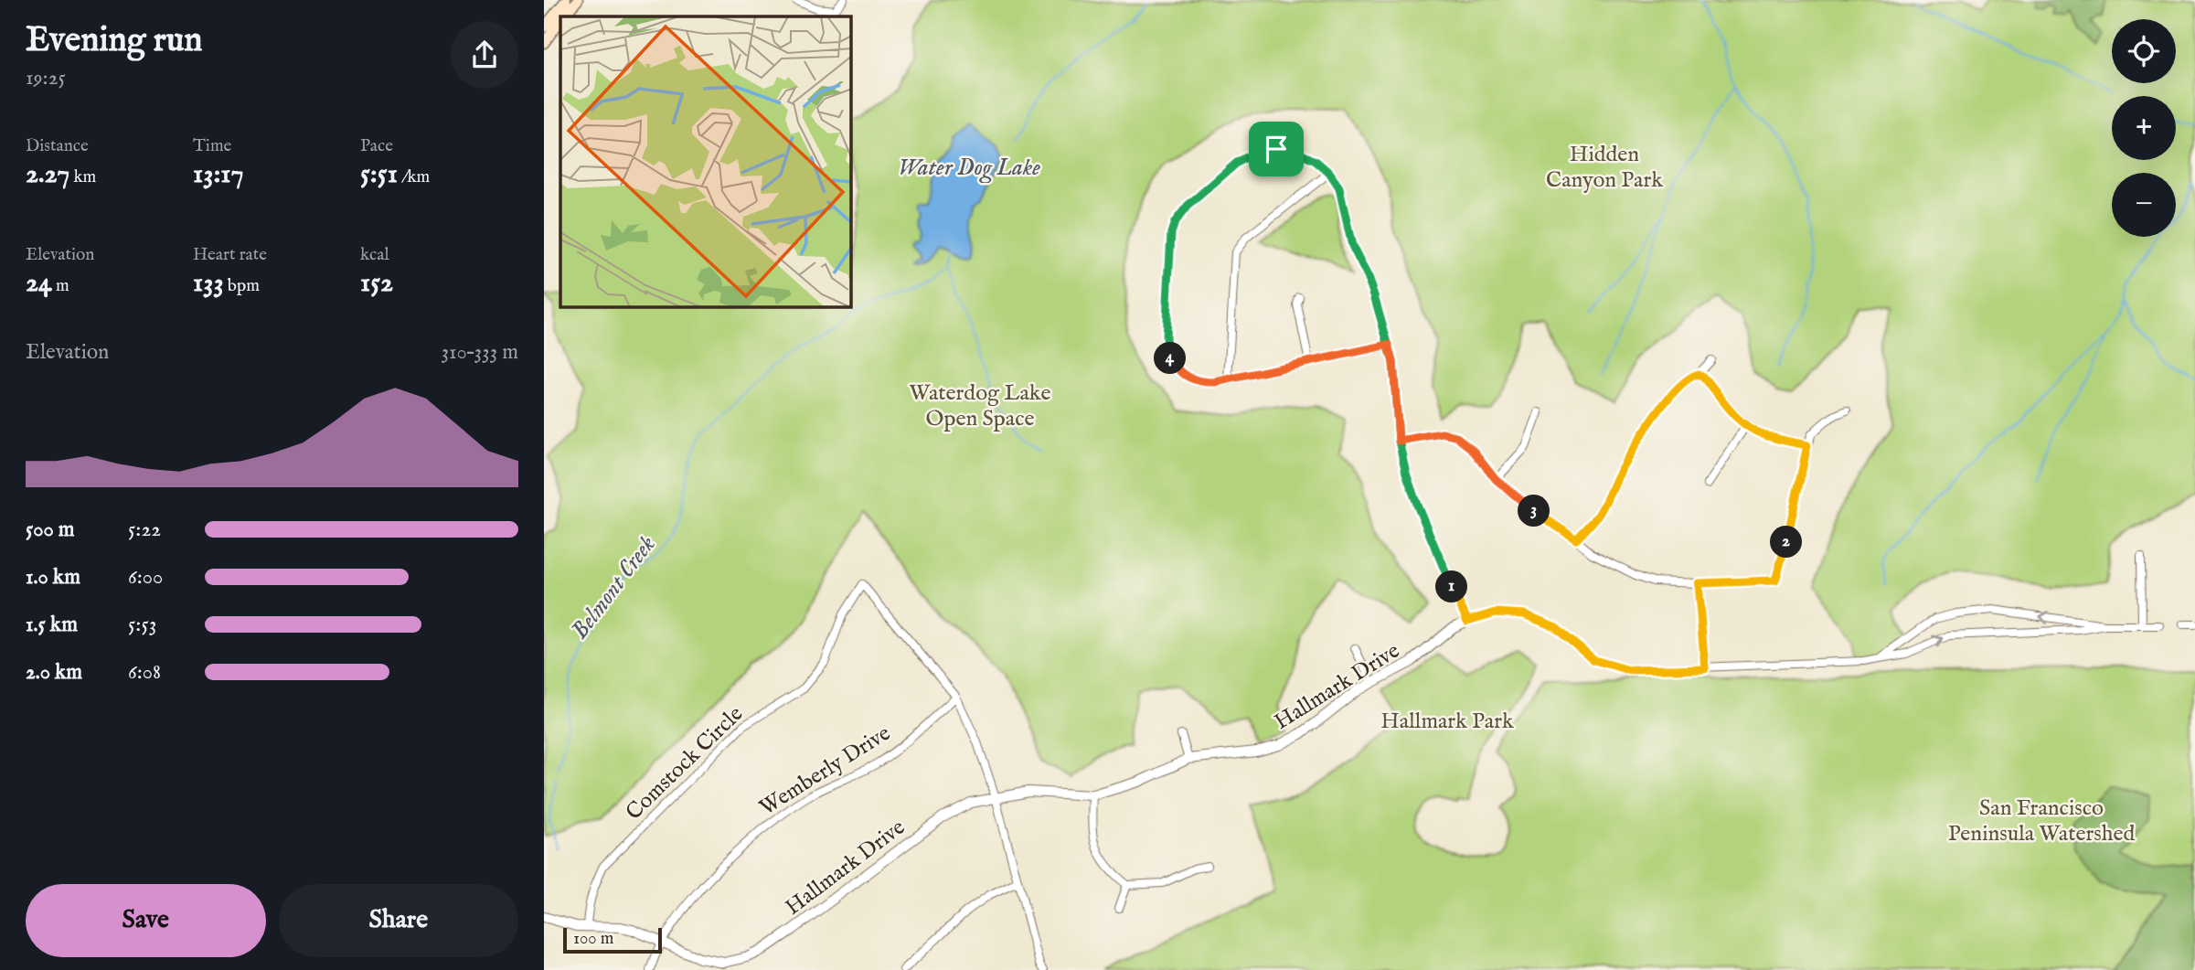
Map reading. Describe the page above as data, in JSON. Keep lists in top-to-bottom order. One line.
{"streets":{"street":["Hallmark Drive","Comstock Circle","Wemberly Drive"]},"crossings":[["Hallmark Drive","Comstock Circle"],["Hallmark Drive","Wemberly Drive"],["Comstock Circle","Wemberly Drive"]],"water":["Water Dog Lake","Belmont Creek"],"parks":["Hidden Canyon Park","Waterdog Lake Open Space","Hallmark Park","San Francisco Peninsula Watershed"],"scale_bar":"100 m","page":{"heading":["Evening run","19:25"],"map_buttons":["+","−"],"stats":[["Distance","2.27 km"],["Time","13:17"],["Pace","5:51 /km"],["Elevation","24 m"],["Heart rate","133 bpm"],["kcal","152"]],"chart":["Elevation","310–333 m"],"pins":["4","3","2","1"],"list":[{"name":"500 m","note":"5:22"},{"name":"1.0 km","note":"6:00"},{"name":"1.5 km","note":"5:53"},{"name":"2.0 km","note":"6:08"}],"buttons":["Save","Share"],"scale":"100 m"}}
